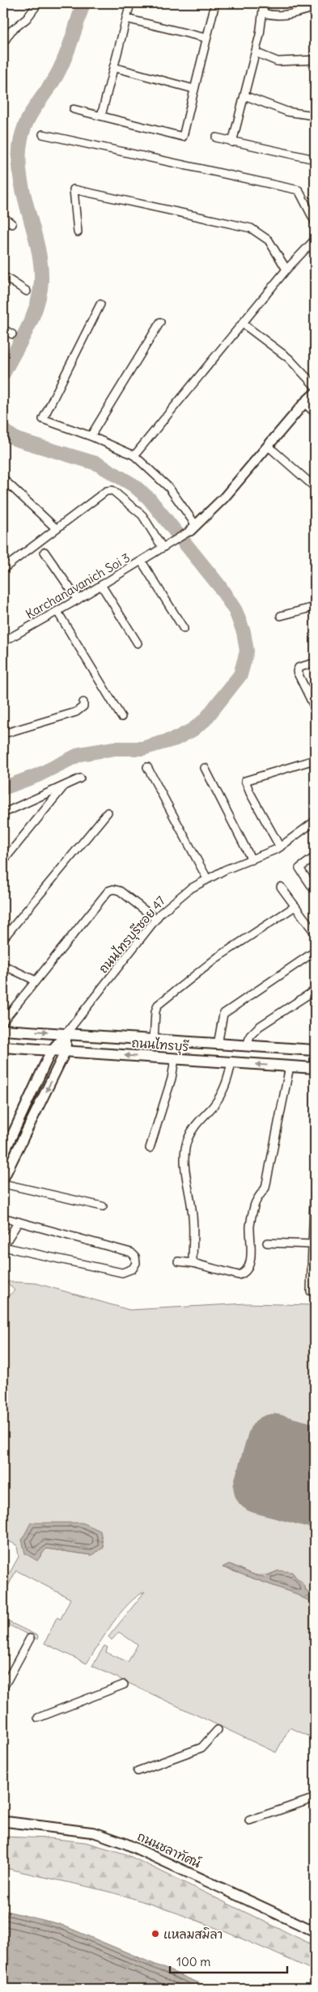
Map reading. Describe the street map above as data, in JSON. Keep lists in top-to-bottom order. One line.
{"streets":{"main road":["ถนนไทรบุรี","ถนนชลาทัศน์"],"street":["Karchanavanich Soi 3","ถนนไทรบุรีซอย 47"]},"crossings":[["ถนนไทรบุรีซอย 47","ถนนไทรบุรี"]],"places":["แหลมสมิลา"],"scale_bar":"100 m"}
